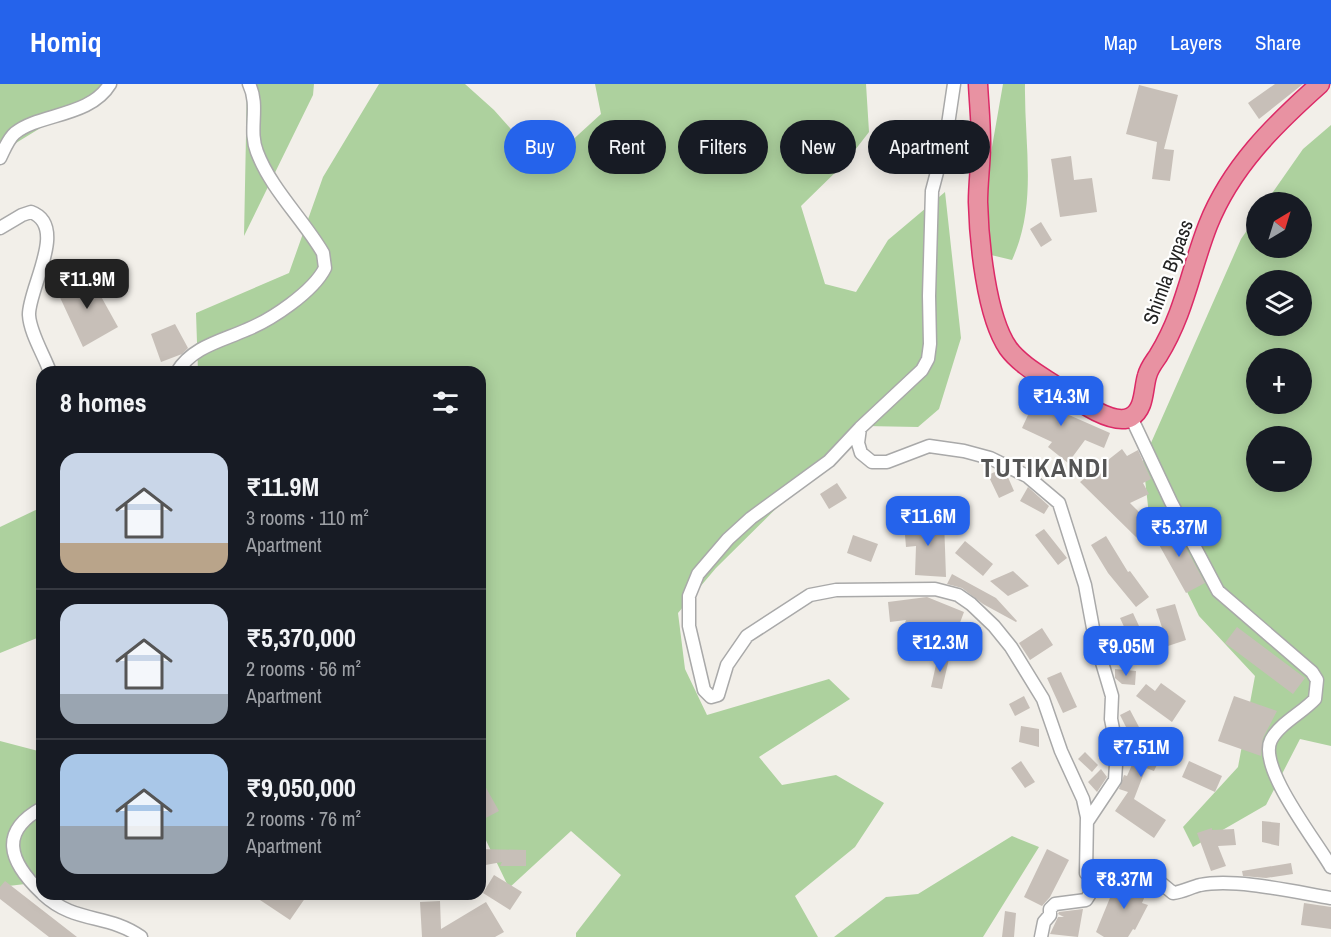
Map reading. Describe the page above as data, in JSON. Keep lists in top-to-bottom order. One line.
{"streets":{"highway":["Shimla Bypass"]},"districts":["TUTIKANDI"],"north":"top right","page":{"header":"Homiq","nav":["Map","Layers","Share"],"chip":["Buy","Rent","Filters","New","Apartment"],"map_buttons":["+","−"],"price":["₹11.9M","₹14.3M","₹11.6M","₹5.37M","₹12.3M","₹9.05M","₹7.51M","₹8.37M"],"heading":"8 homes","list":[{"name":"₹11.9M","note":"3 rooms · 110 m² · Apartment"},{"name":"₹5,370,000","note":"2 rooms · 56 m² · Apartment"},{"name":"₹9,050,000","note":"2 rooms · 76 m² · Apartment"}]}}
